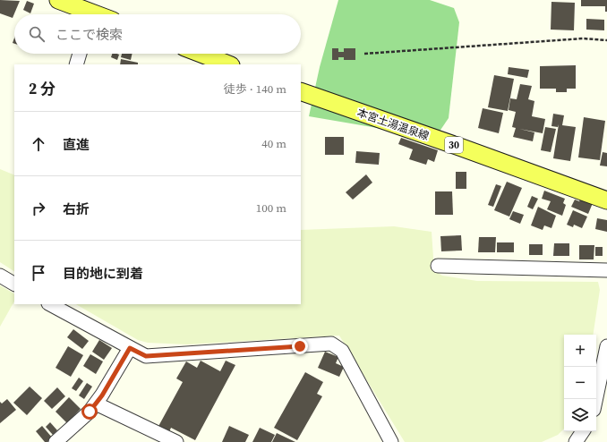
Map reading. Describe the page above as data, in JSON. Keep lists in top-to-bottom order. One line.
{"streets":{"main road":["本宮土湯温泉線","30"]},"page":{"search":"ここで検索","heading":["2 分","徒歩 · 140 m"],"list":[["直進","40 m"],["右折","100 m"],"目的地に到着"],"map_buttons":["+","−"]}}
